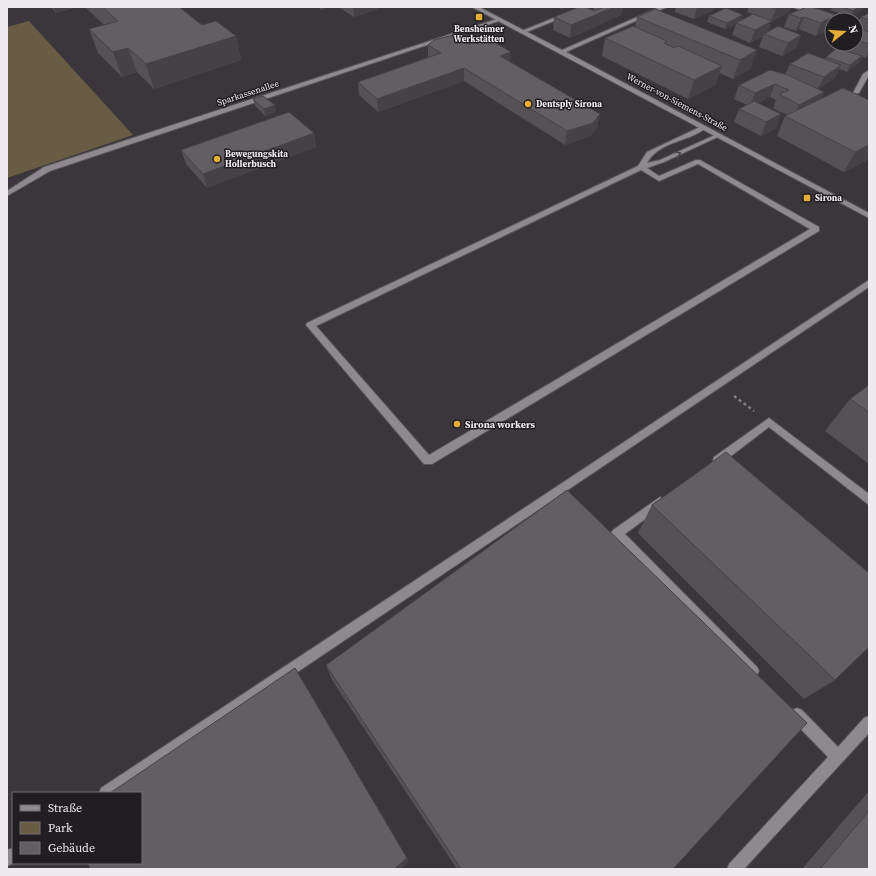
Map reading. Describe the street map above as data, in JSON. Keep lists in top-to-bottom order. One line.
{"streets":{"street":["Sparkassenallee","Werner-von-Siemens-Straße"]},"crossings":[["Sparkassenallee","Werner-von-Siemens-Straße"]],"places":{"transit":["Bensheimer Werkstätten","Sirona"],"other":["Dentsply Sirona","Bewegungskita Hollerbusch","Sirona workers"]},"legend":["Straße","Park","Gebäude"],"north":"right"}
